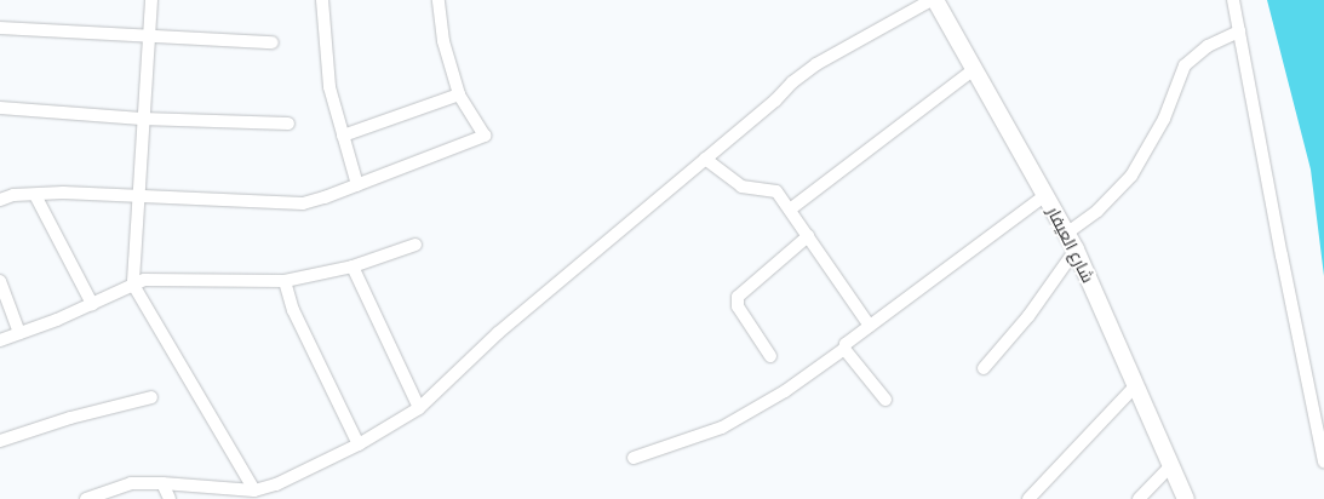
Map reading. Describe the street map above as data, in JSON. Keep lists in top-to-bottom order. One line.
{"streets":{"main road":["شارع العيفار"]}}
